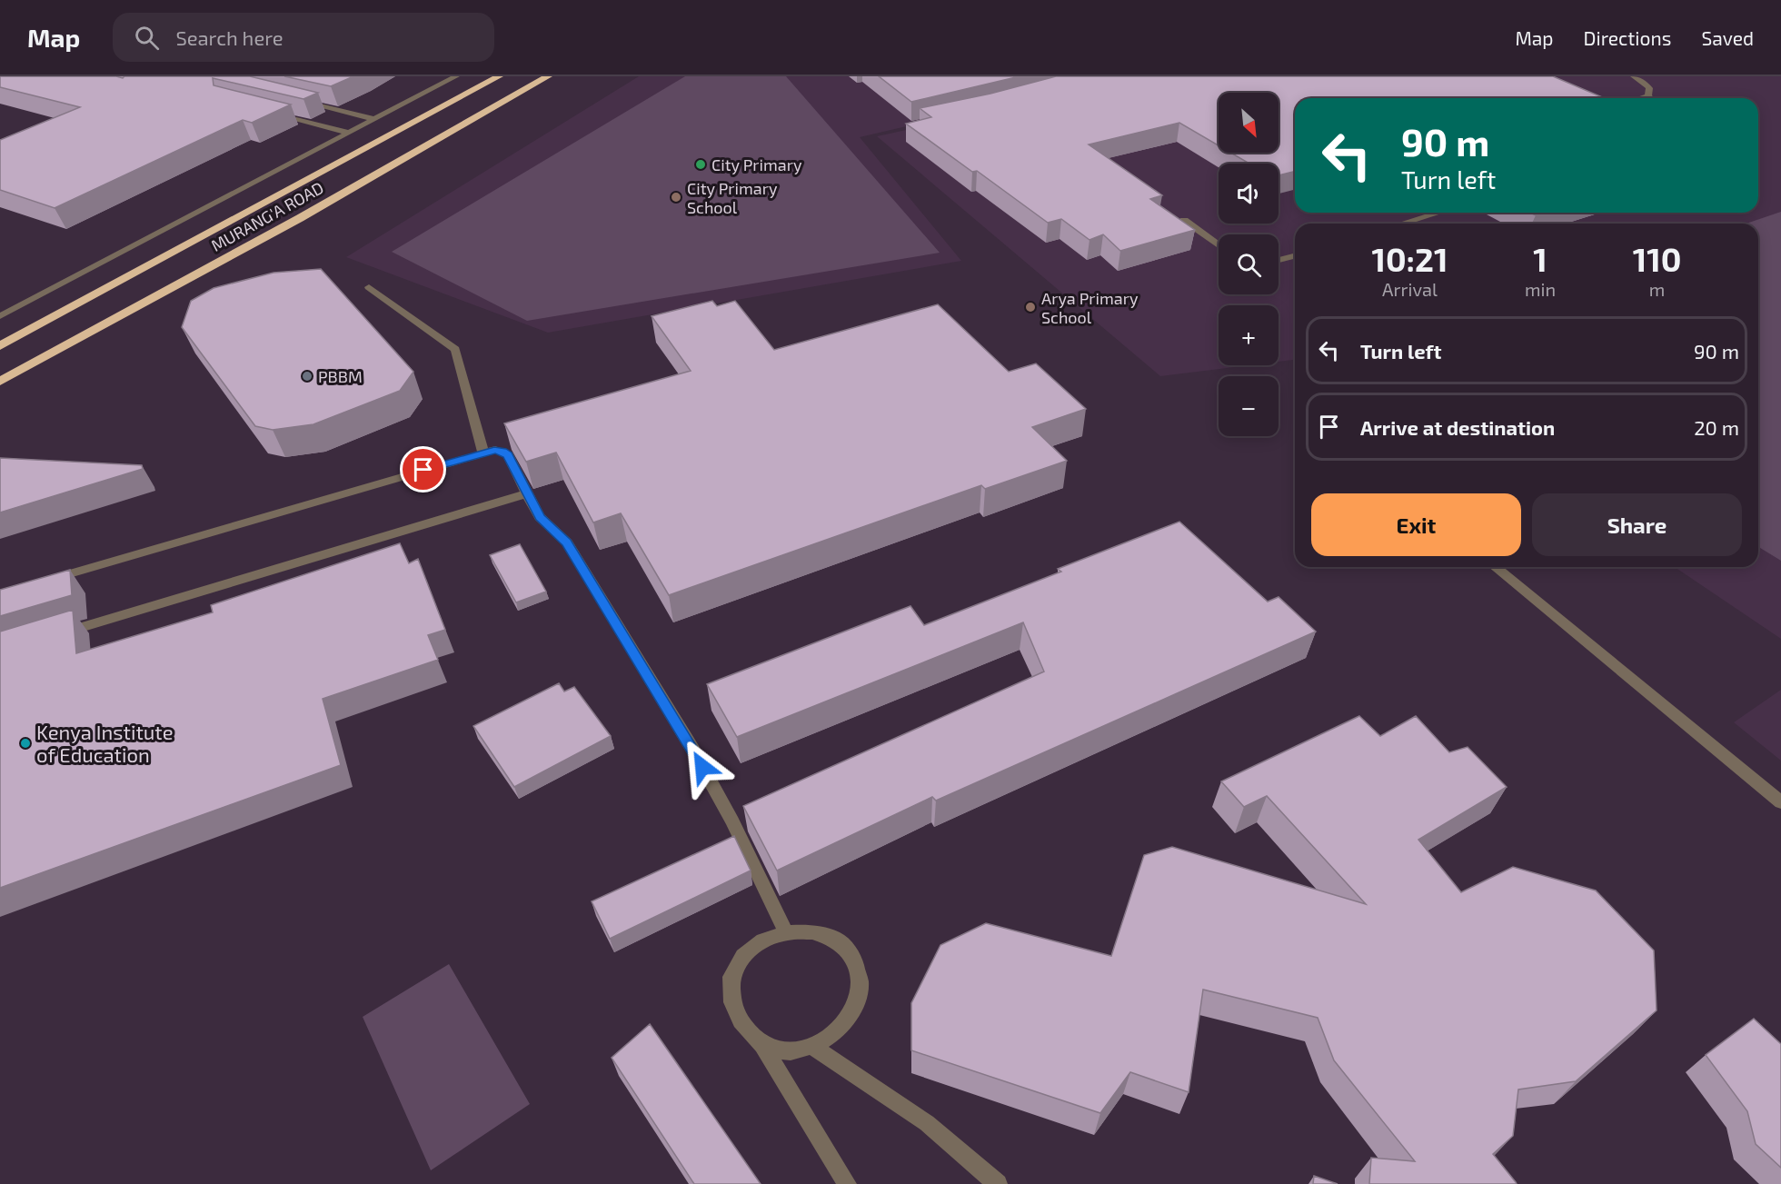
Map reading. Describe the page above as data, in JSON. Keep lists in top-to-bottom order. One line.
{"streets":{"highway":["MURANG'A ROAD"]},"places":["City Primary","City Primary School","Arya Primary School","PBBM","Kenya Institute of Education"],"north":"bottom right","page":{"header":"Map","search":"Search here","nav":["Map","Directions","Saved"],"map_buttons":["+","−"],"turn":["90 m","Turn left"],"eta":["10:21","Arrival","1","min","110","m"],"list":[{"name":"Turn left","value":"90 m"},{"name":"Arrive at destination","value":"20 m"}],"buttons":["Exit","Share"]}}
